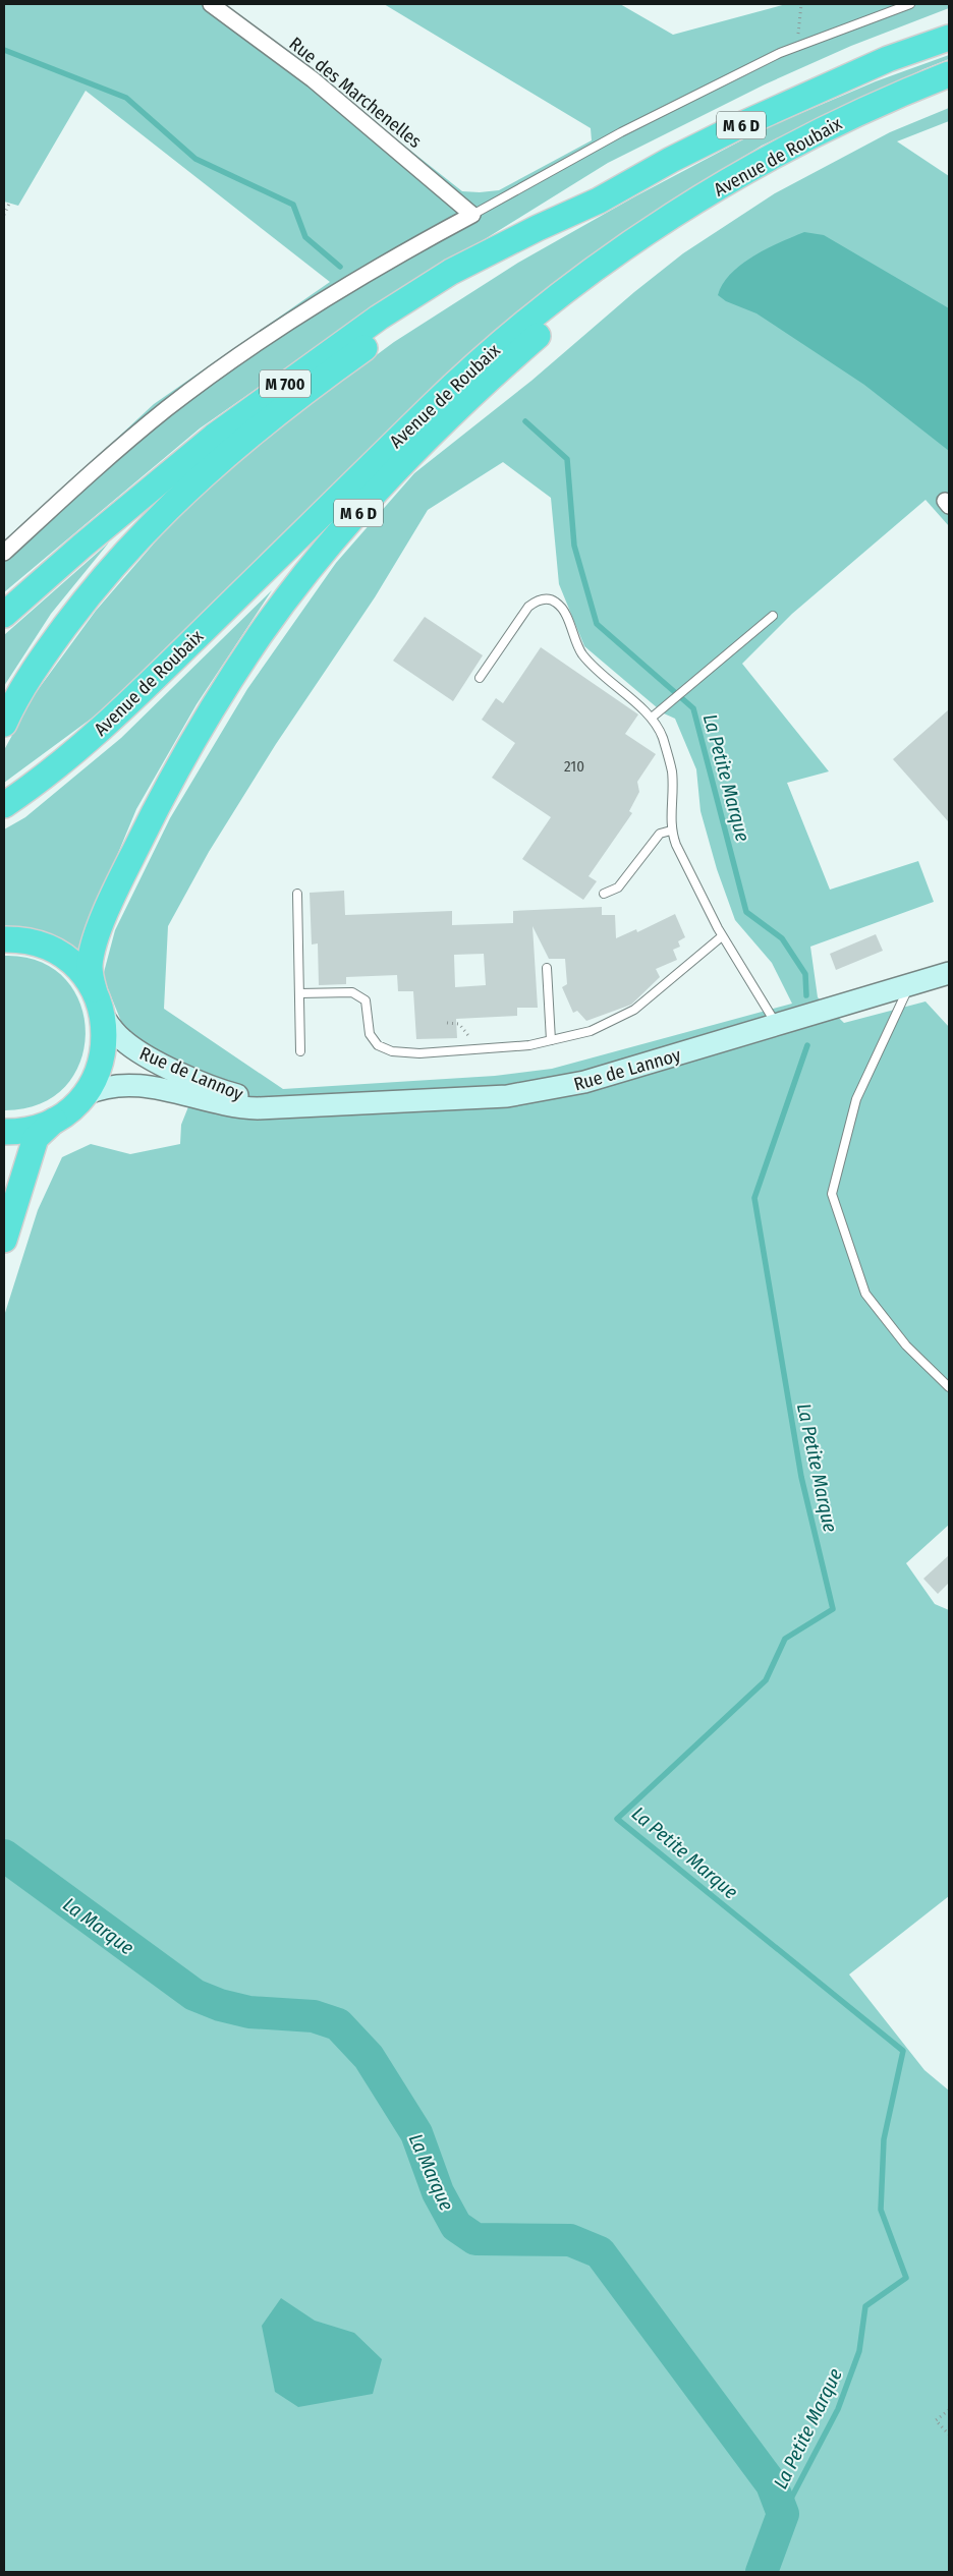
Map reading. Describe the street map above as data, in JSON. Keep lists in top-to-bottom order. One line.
{"streets":{"highway":["M 6 D","Avenue de Roubaix","M 700"],"main road":["Rue de Lannoy"],"street":["Rue des Marchenelles"]},"crossings":[["M 6 D","Avenue de Roubaix"],["M 6 D","M 700"]],"water":["La Petite Marque","La Marque"],"house_numbers":["210"]}
